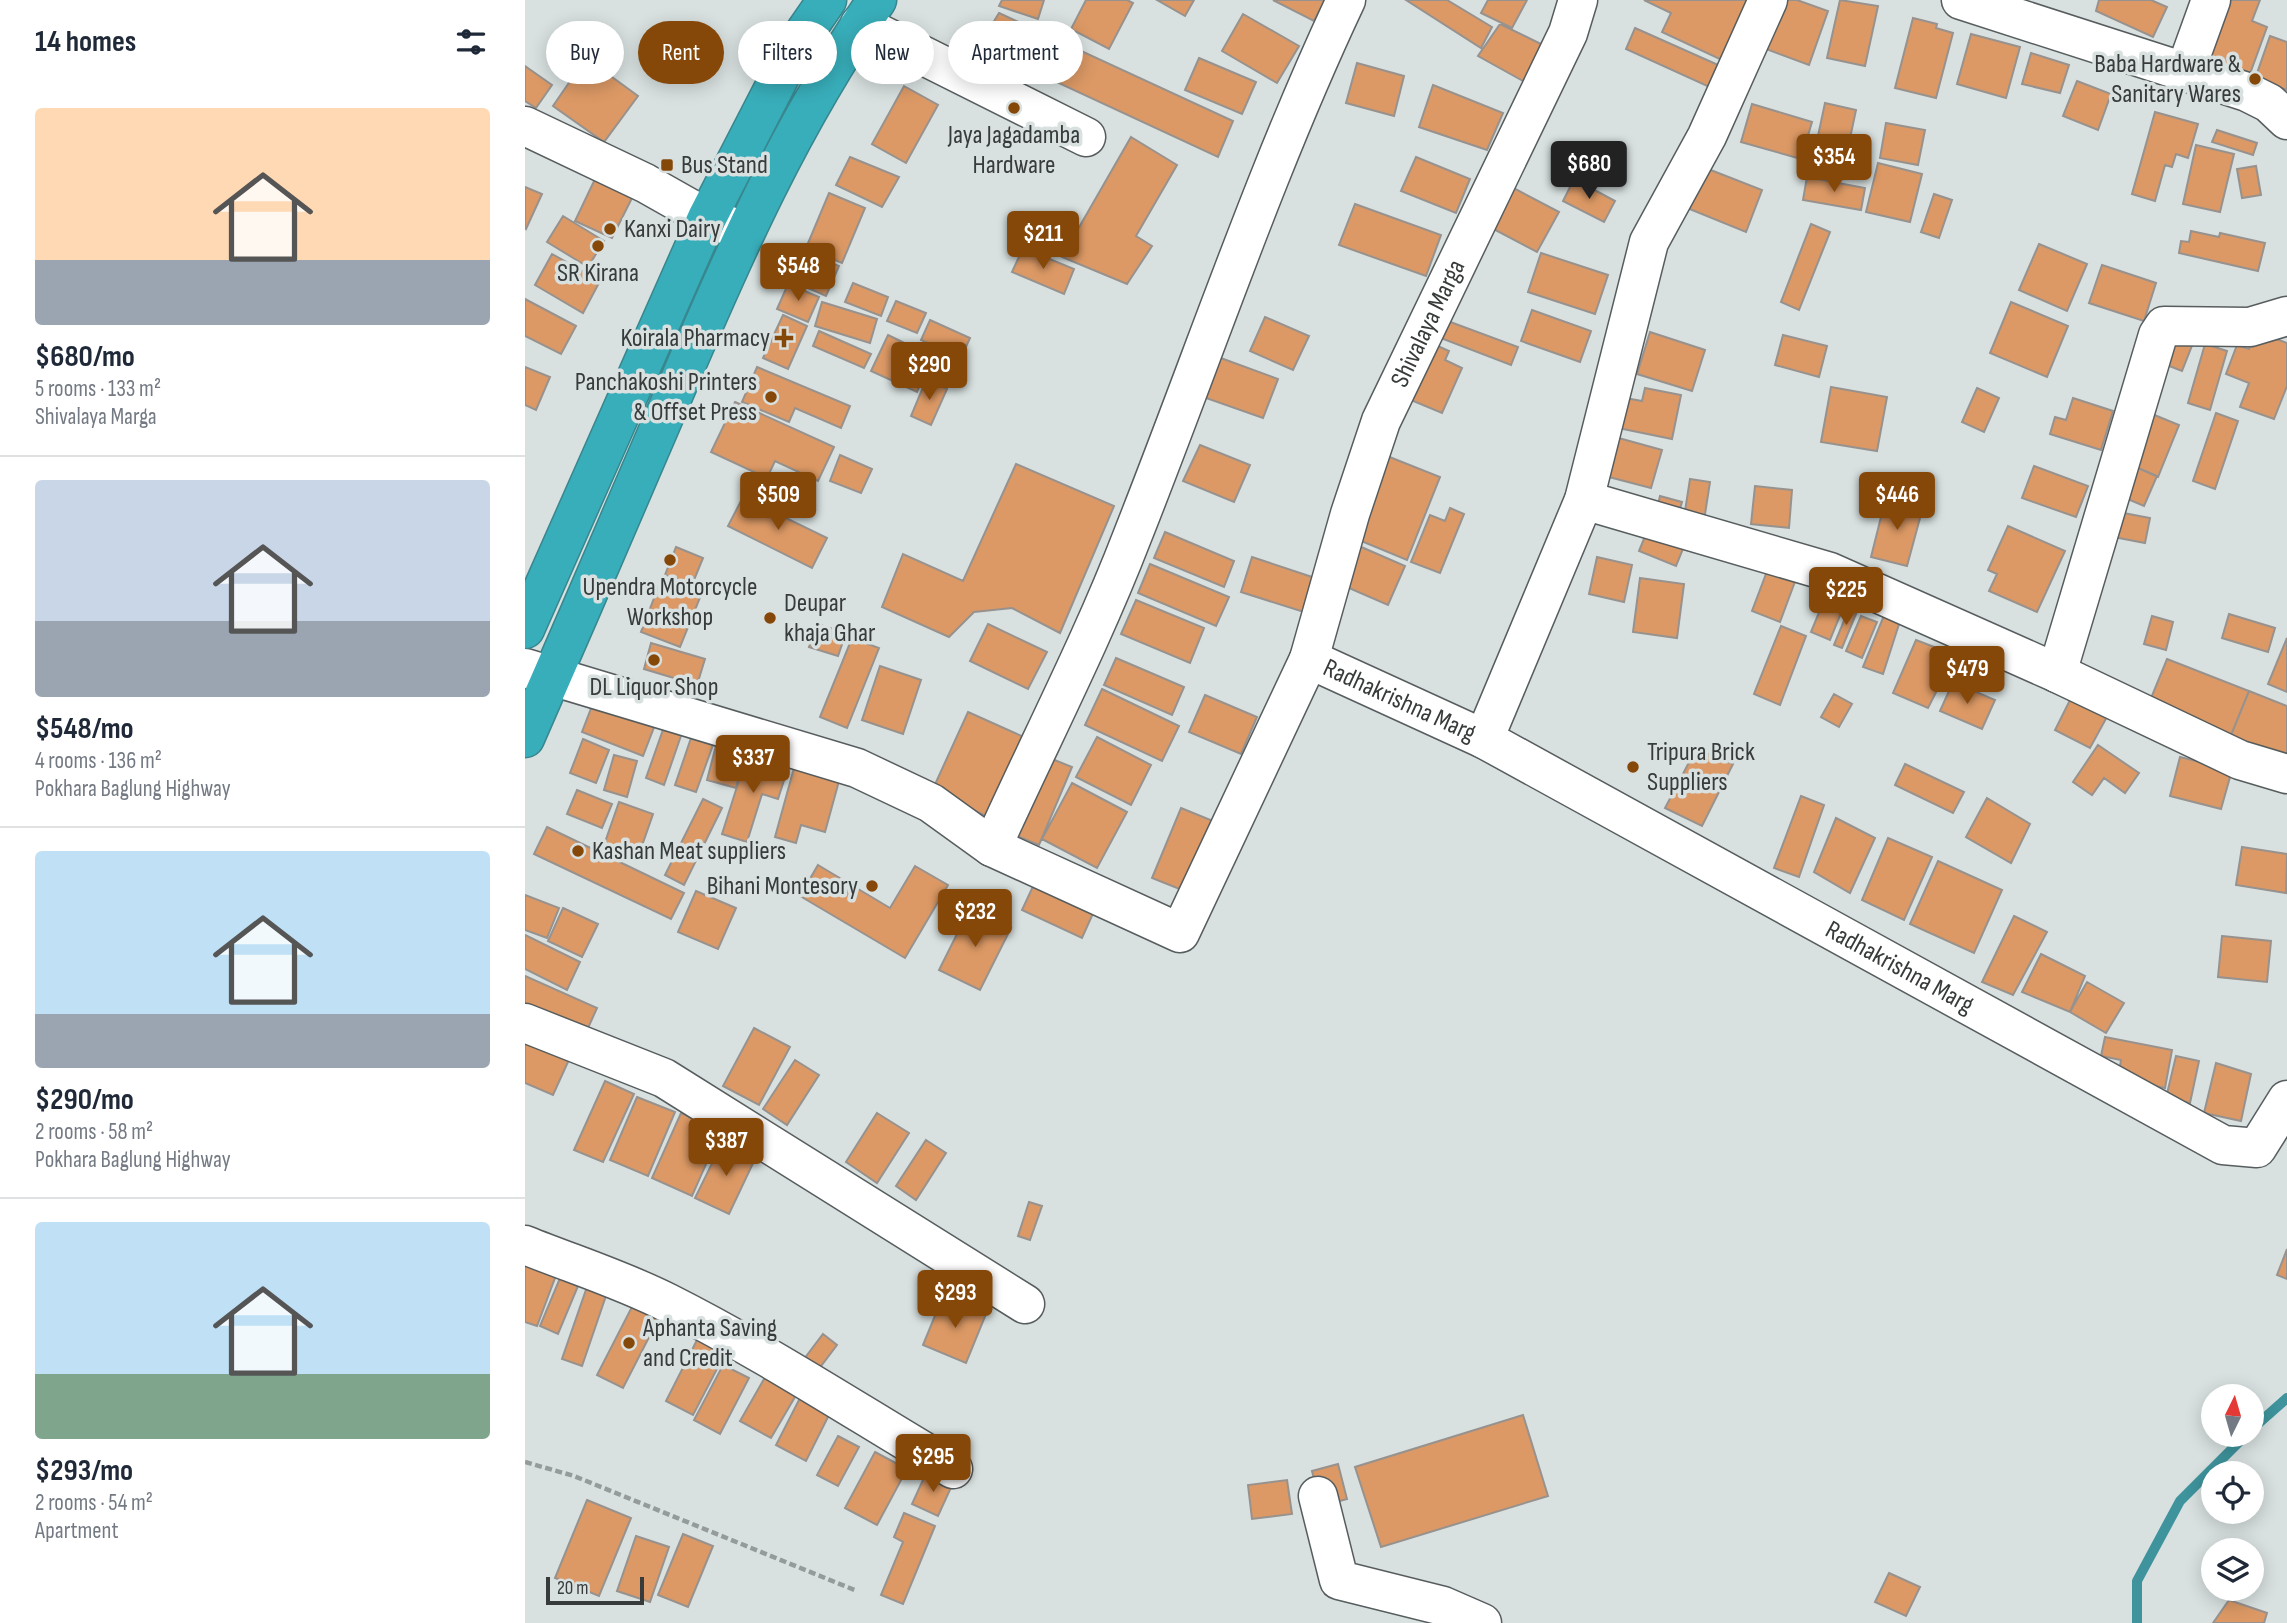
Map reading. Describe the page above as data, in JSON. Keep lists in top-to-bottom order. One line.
{"streets":{"street":["Shivalaya Marga","Radhakrishna Marg"]},"crossings":[["Shivalaya Marga","Radhakrishna Marg"]],"places":{"other":["Baba Hardware & Sanitary Wares","Jaya Jagadamba Hardware","Kanxi Dairy","SR Kirana","Panchakoshi Printers & Offset Press","Upendra Motorcycle Workshop","Deupar khaja Ghar","DL Liquor Shop","Tripura Brick Suppliers","Kashan Meat suppliers","Bihani Montesory","Aphanta Saving and Credit"],"transit":["Bus Stand"],"health":["Koirala Pharmacy"]},"scale_bar":"20 m","north":"top","page":{"heading":"14 homes","chip":["Buy","Rent","Filters","New","Apartment"],"list":[{"name":"$680/mo","note":"5 rooms · 133 m² · Shivalaya Marga"},{"name":"$548/mo","note":"4 rooms · 136 m² · Pokhara Baglung Highway"},{"name":"$290/mo","note":"2 rooms · 58 m² · Pokhara Baglung Highway"},{"name":"$293/mo","note":"2 rooms · 54 m² · Apartment"}],"price":["$354","$680","$211","$548","$290","$509","$446","$225","$479","$337","$232","$387","$293","$295"],"scale":"20 m"}}
